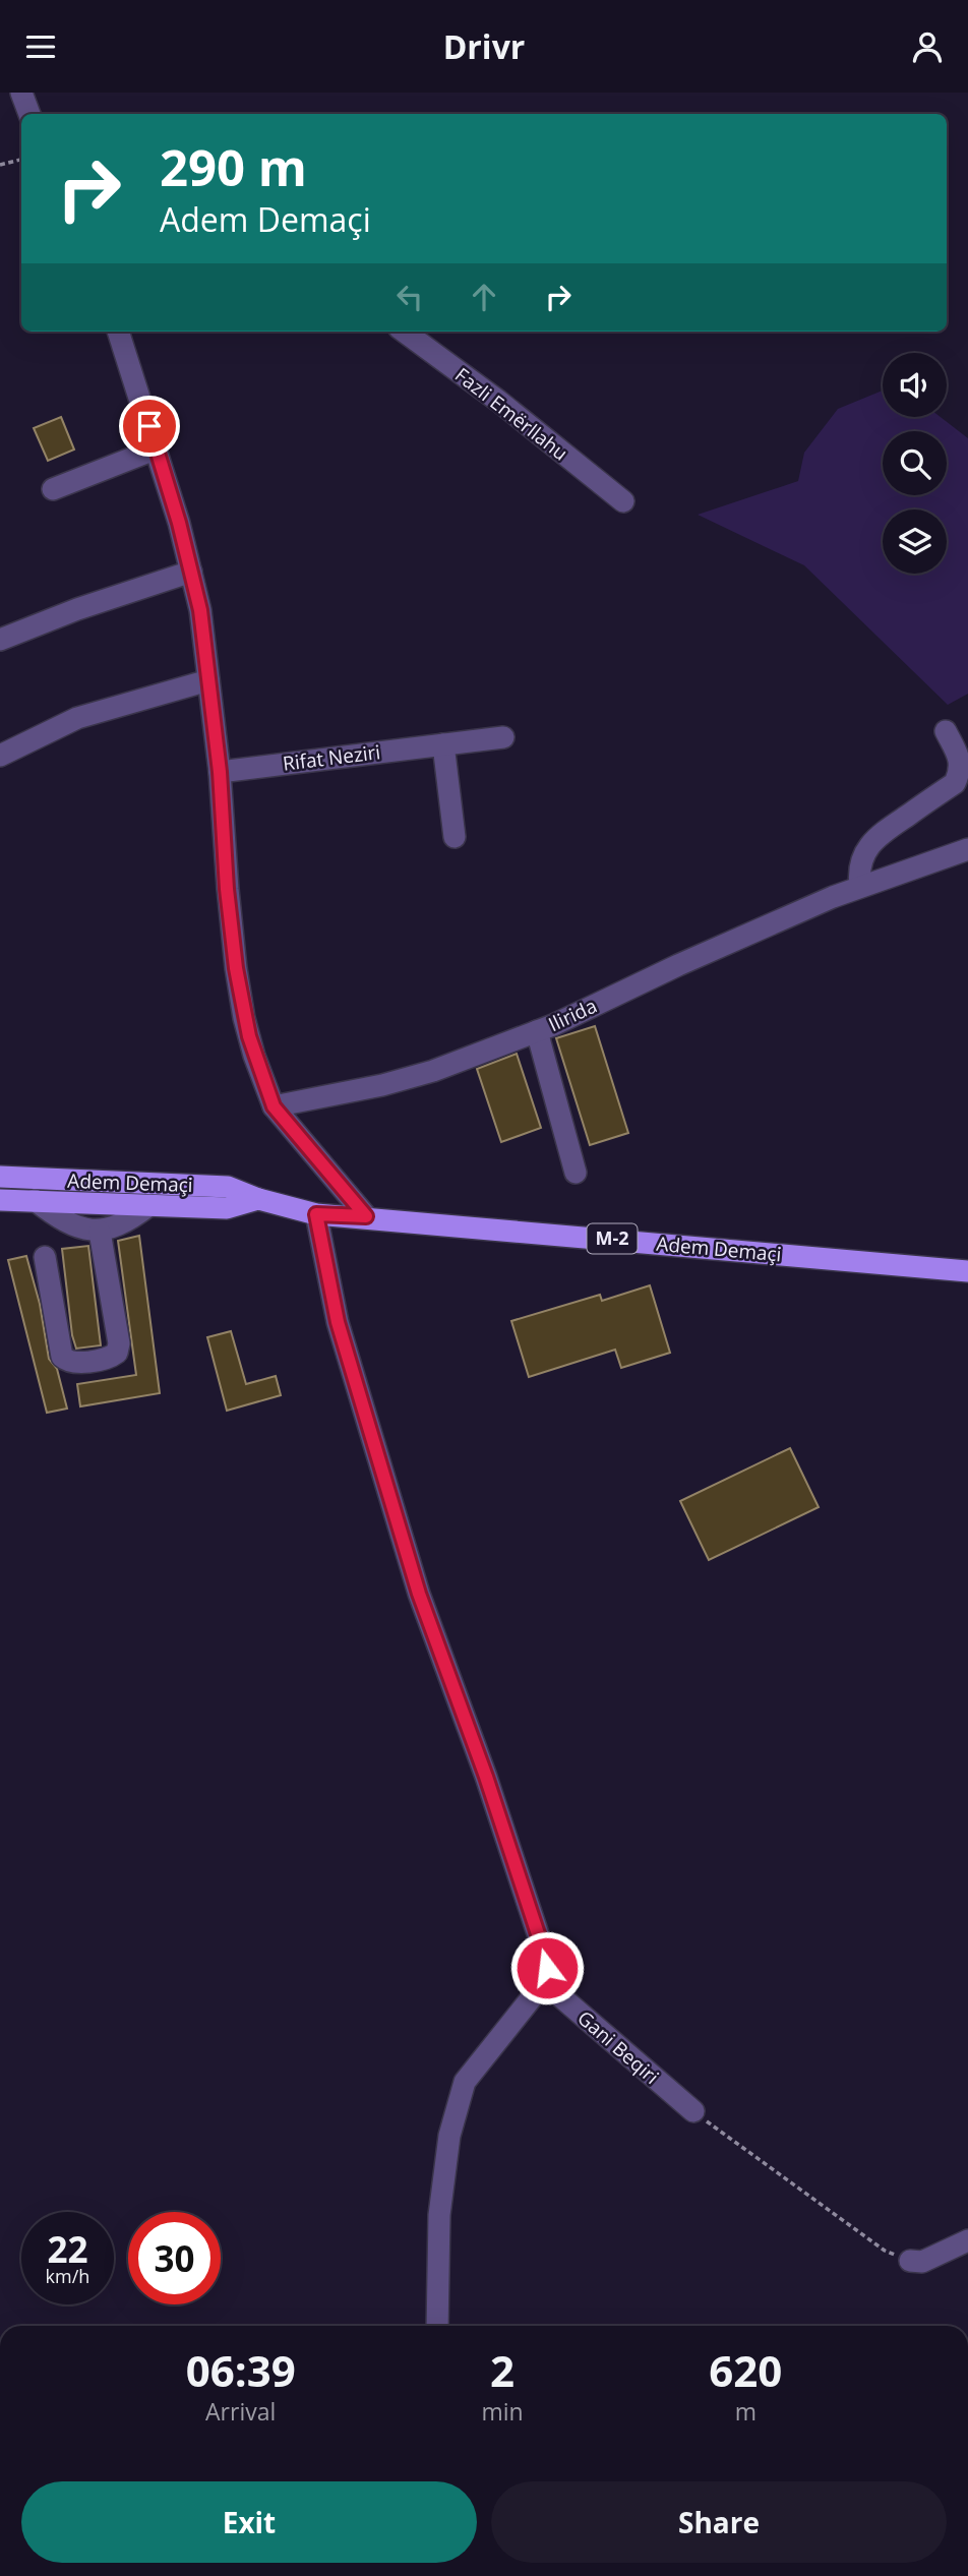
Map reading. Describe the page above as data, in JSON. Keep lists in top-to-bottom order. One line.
{"streets":{"main road":["Adem Demaçi","M-2"],"street":["Fazli Emërllahu","Rifat Neziri","Ilirida","Gani Beqiri"]},"page":{"header":"Drivr","turn":["290 m","Adem Demaçi"],"speed":"22 km/h","limit":"30","eta":["06:39","Arrival","2","min","620","m"],"buttons":["Exit","Share"]}}
